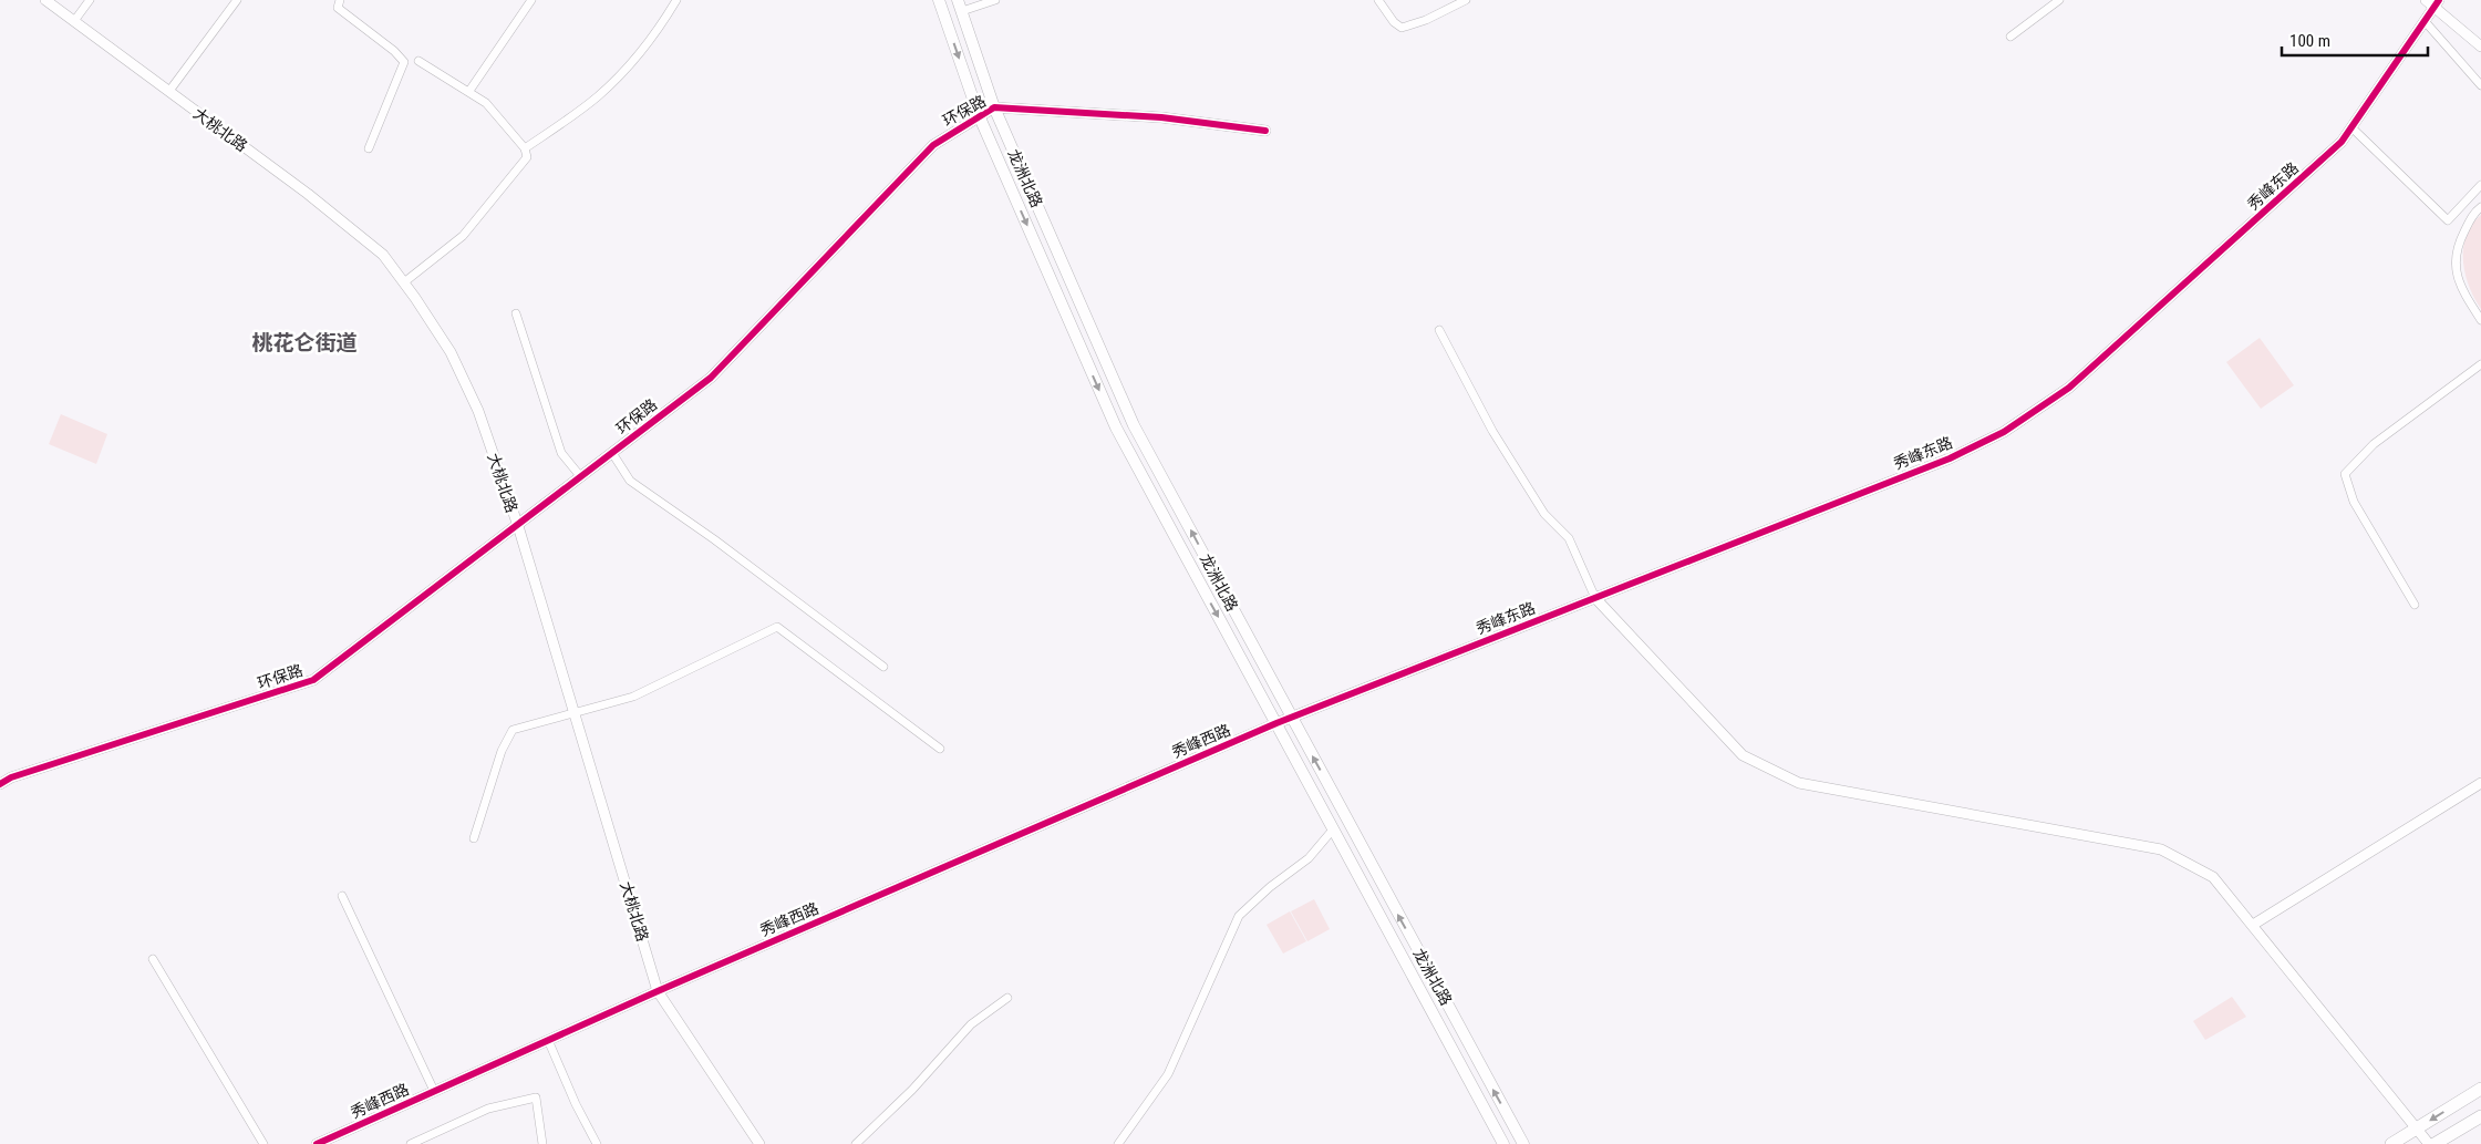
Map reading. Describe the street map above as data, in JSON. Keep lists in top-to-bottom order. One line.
{"streets":{"main road":["龙洲北路"],"street":["环保路","大桃北路","秀峰东路","秀峰西路"]},"crossings":[["环保路","大桃北路"],["环保路","龙洲北路"],["大桃北路","秀峰西路"],["龙洲北路","秀峰东路"],["龙洲北路","秀峰西路"],["秀峰东路","秀峰西路"]],"districts":["桃花仑街道"],"scale_bar":"100 m"}
